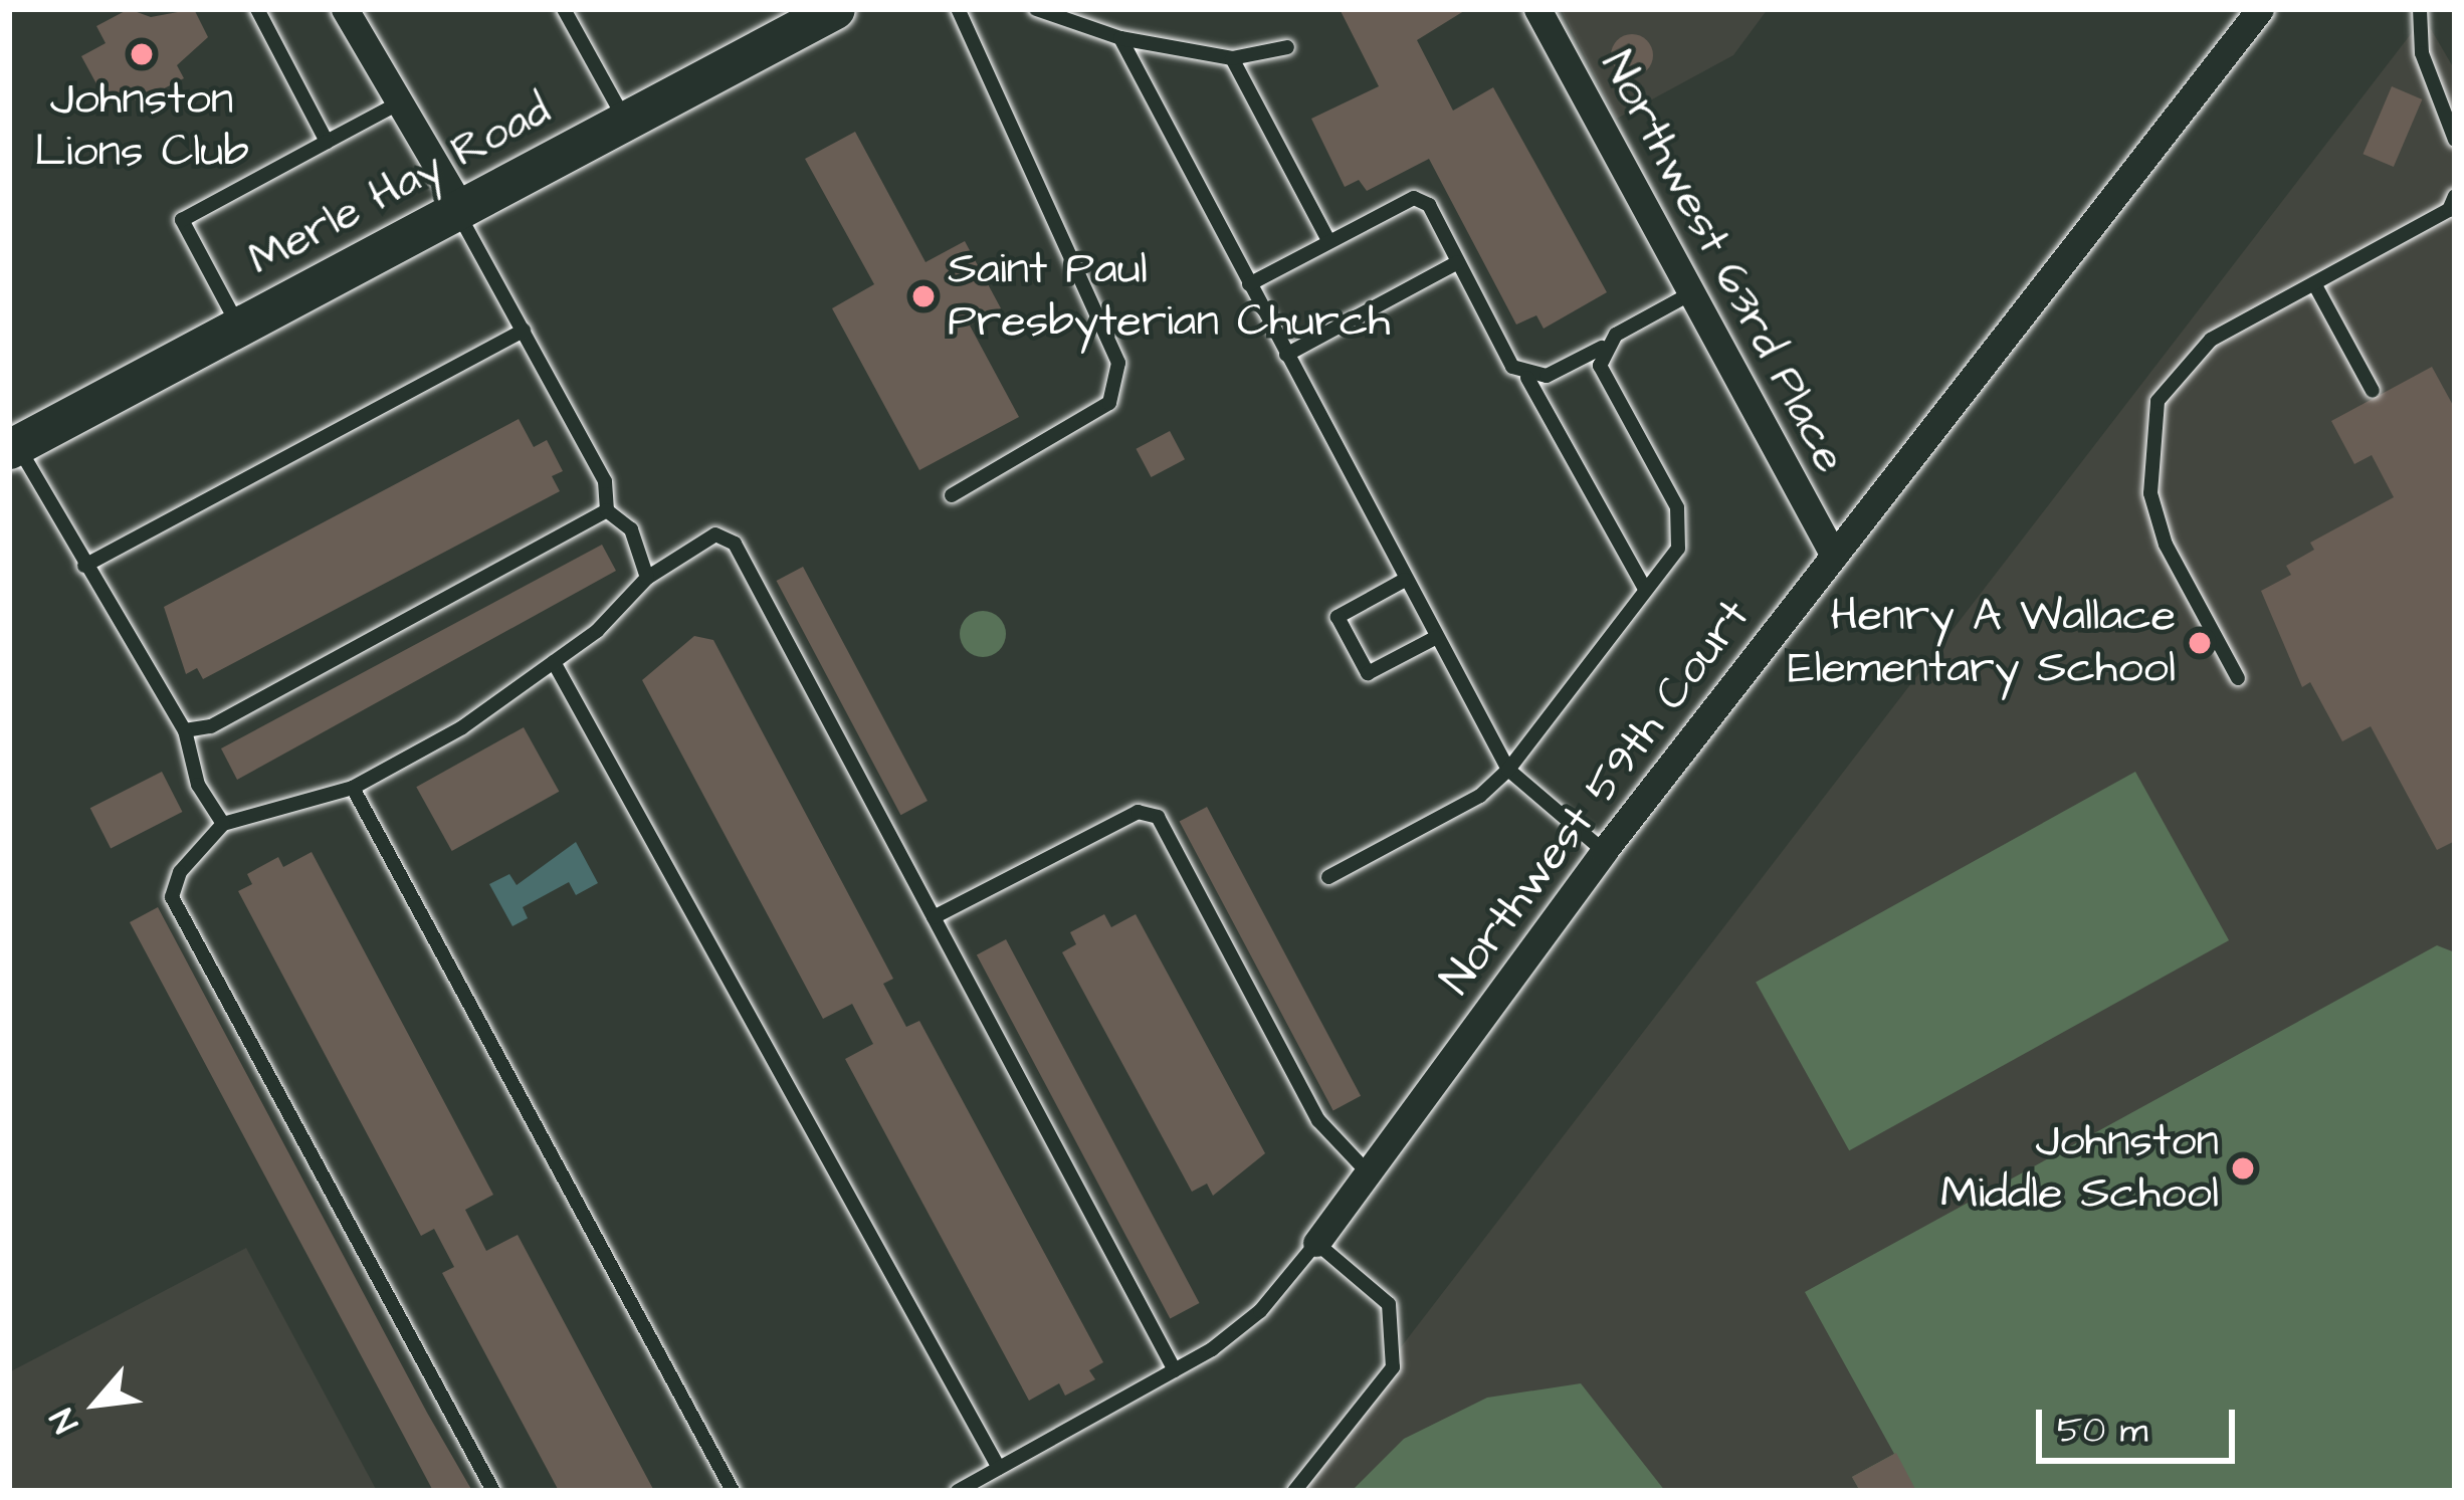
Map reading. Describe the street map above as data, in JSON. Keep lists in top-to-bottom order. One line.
{"streets":{"main road":["Merle Hay Road"],"street":["Northwest 63rd Place","Northwest 59th Court"]},"crossings":[["Northwest 63rd Place","Northwest 59th Court"]],"places":["Johnston Lions Club","Saint Paul Presbyterian Church","Henry A Wallace Elementary School","Johnston Middle School"],"scale_bar":"50 m","north":"bottom left"}
